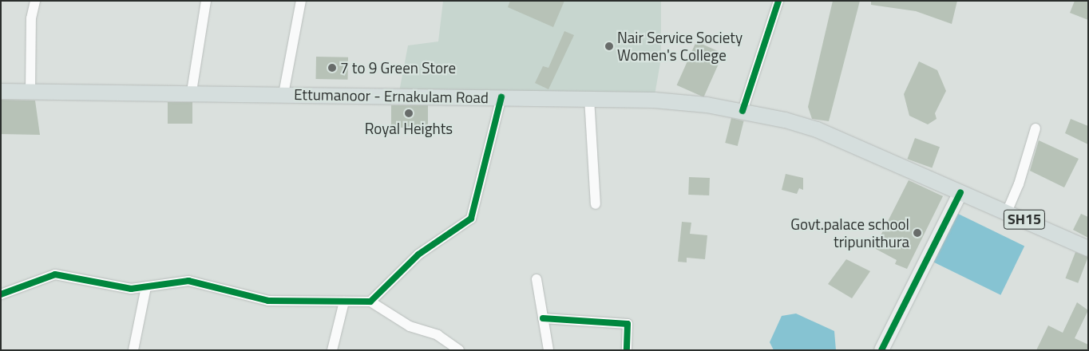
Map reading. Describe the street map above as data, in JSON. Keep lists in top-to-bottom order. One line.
{"streets":{"main road":["Ettumanoor - Ernakulam Road","SH15"]},"places":["Nair Service Society Women's College","7 to 9 Green Store","Royal Heights","Govt.palace school tripunithura"]}
